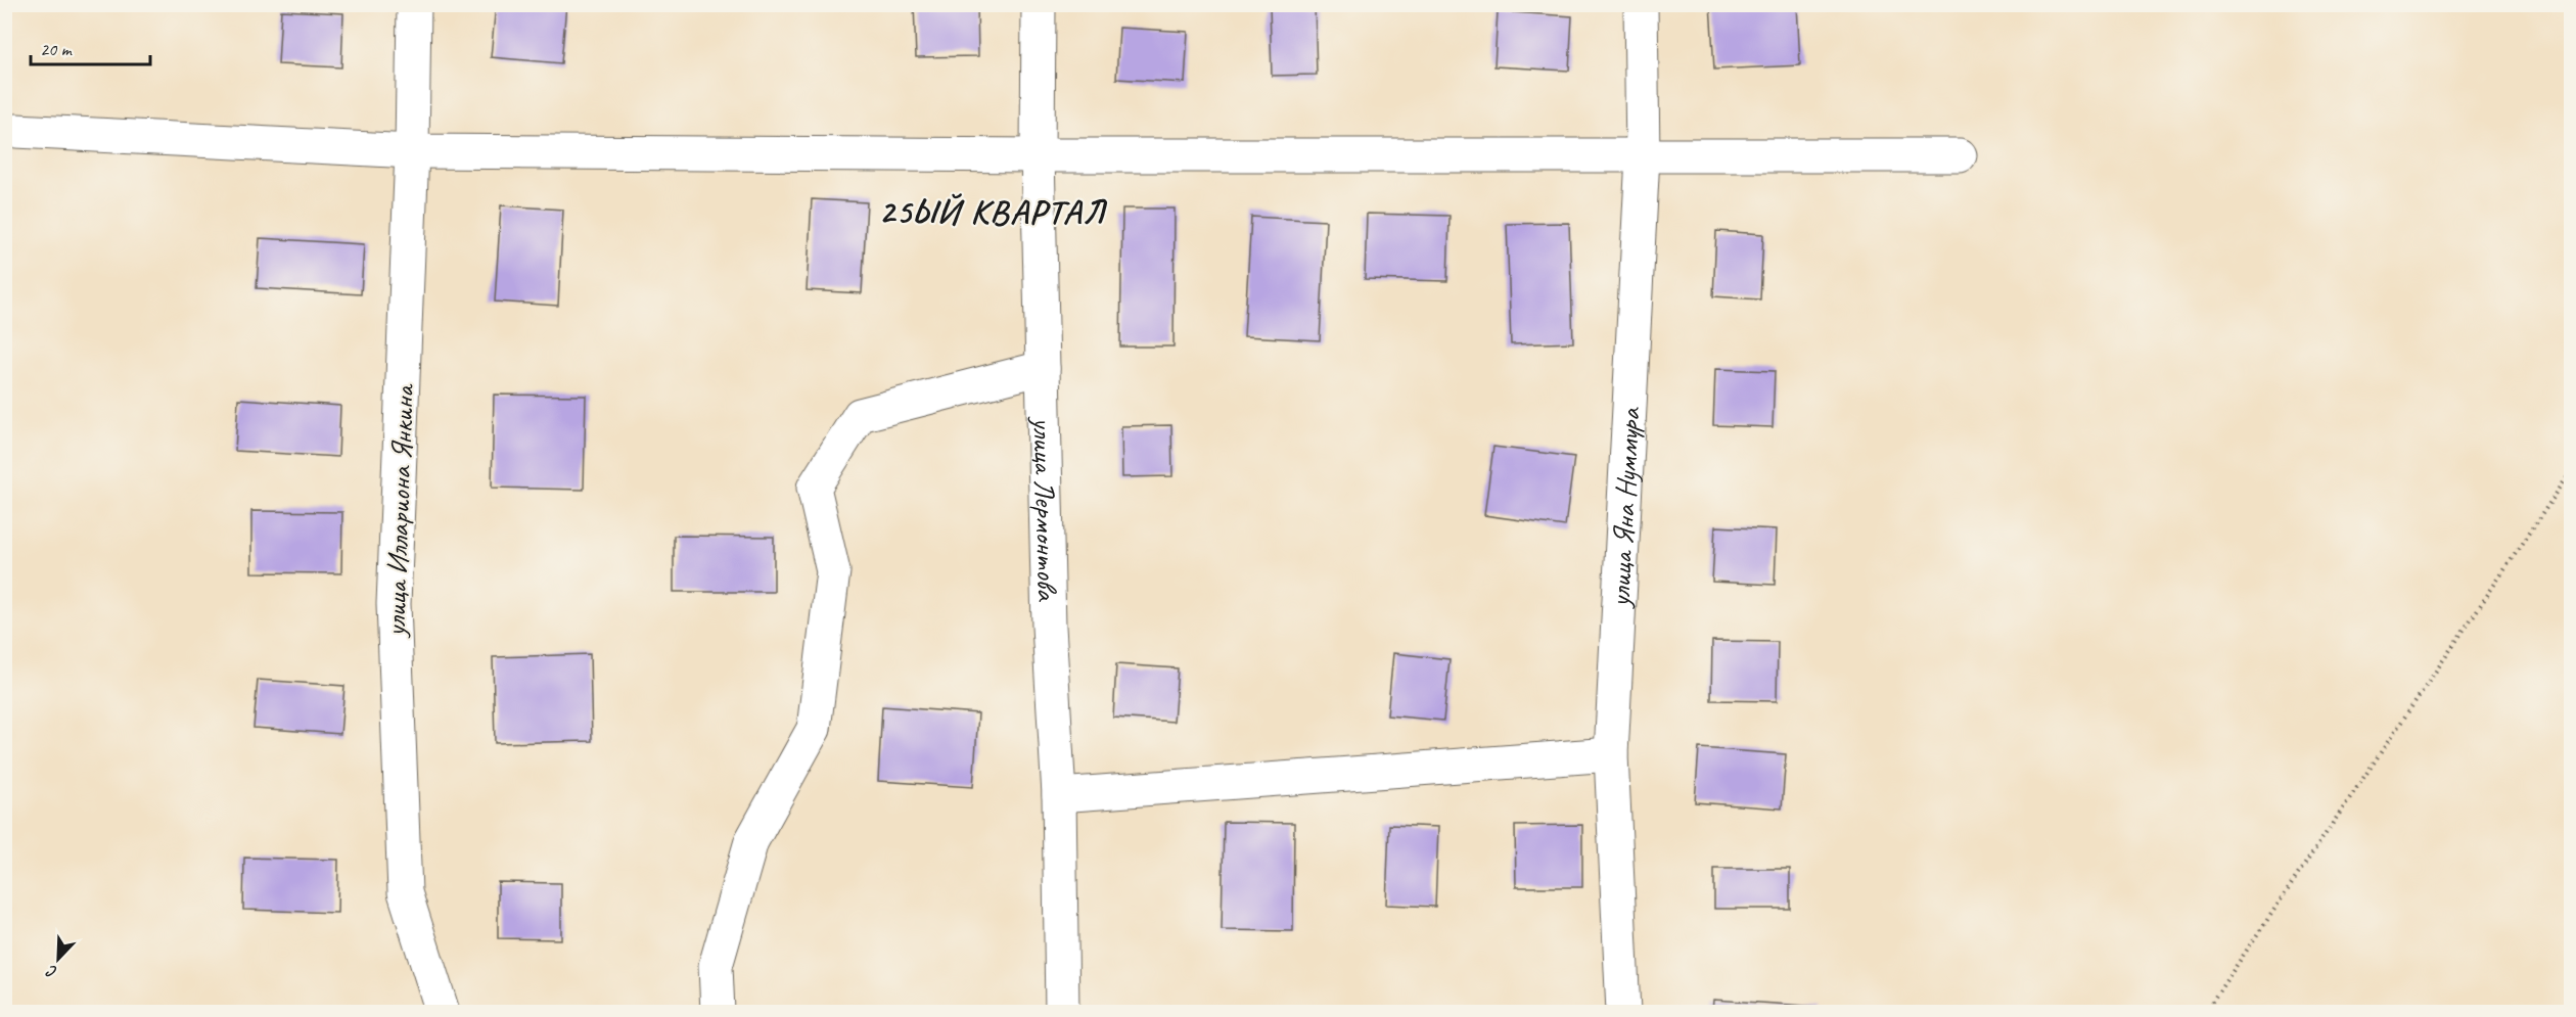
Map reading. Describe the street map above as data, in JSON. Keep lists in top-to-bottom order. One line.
{"streets":{"street":["улица Лермонтова","улица Яна Нуммура","улица Иллариона Янкина"]},"districts":["25ЫЙ КВАРТАЛ"],"scale_bar":"20 m","north":"bottom left"}
